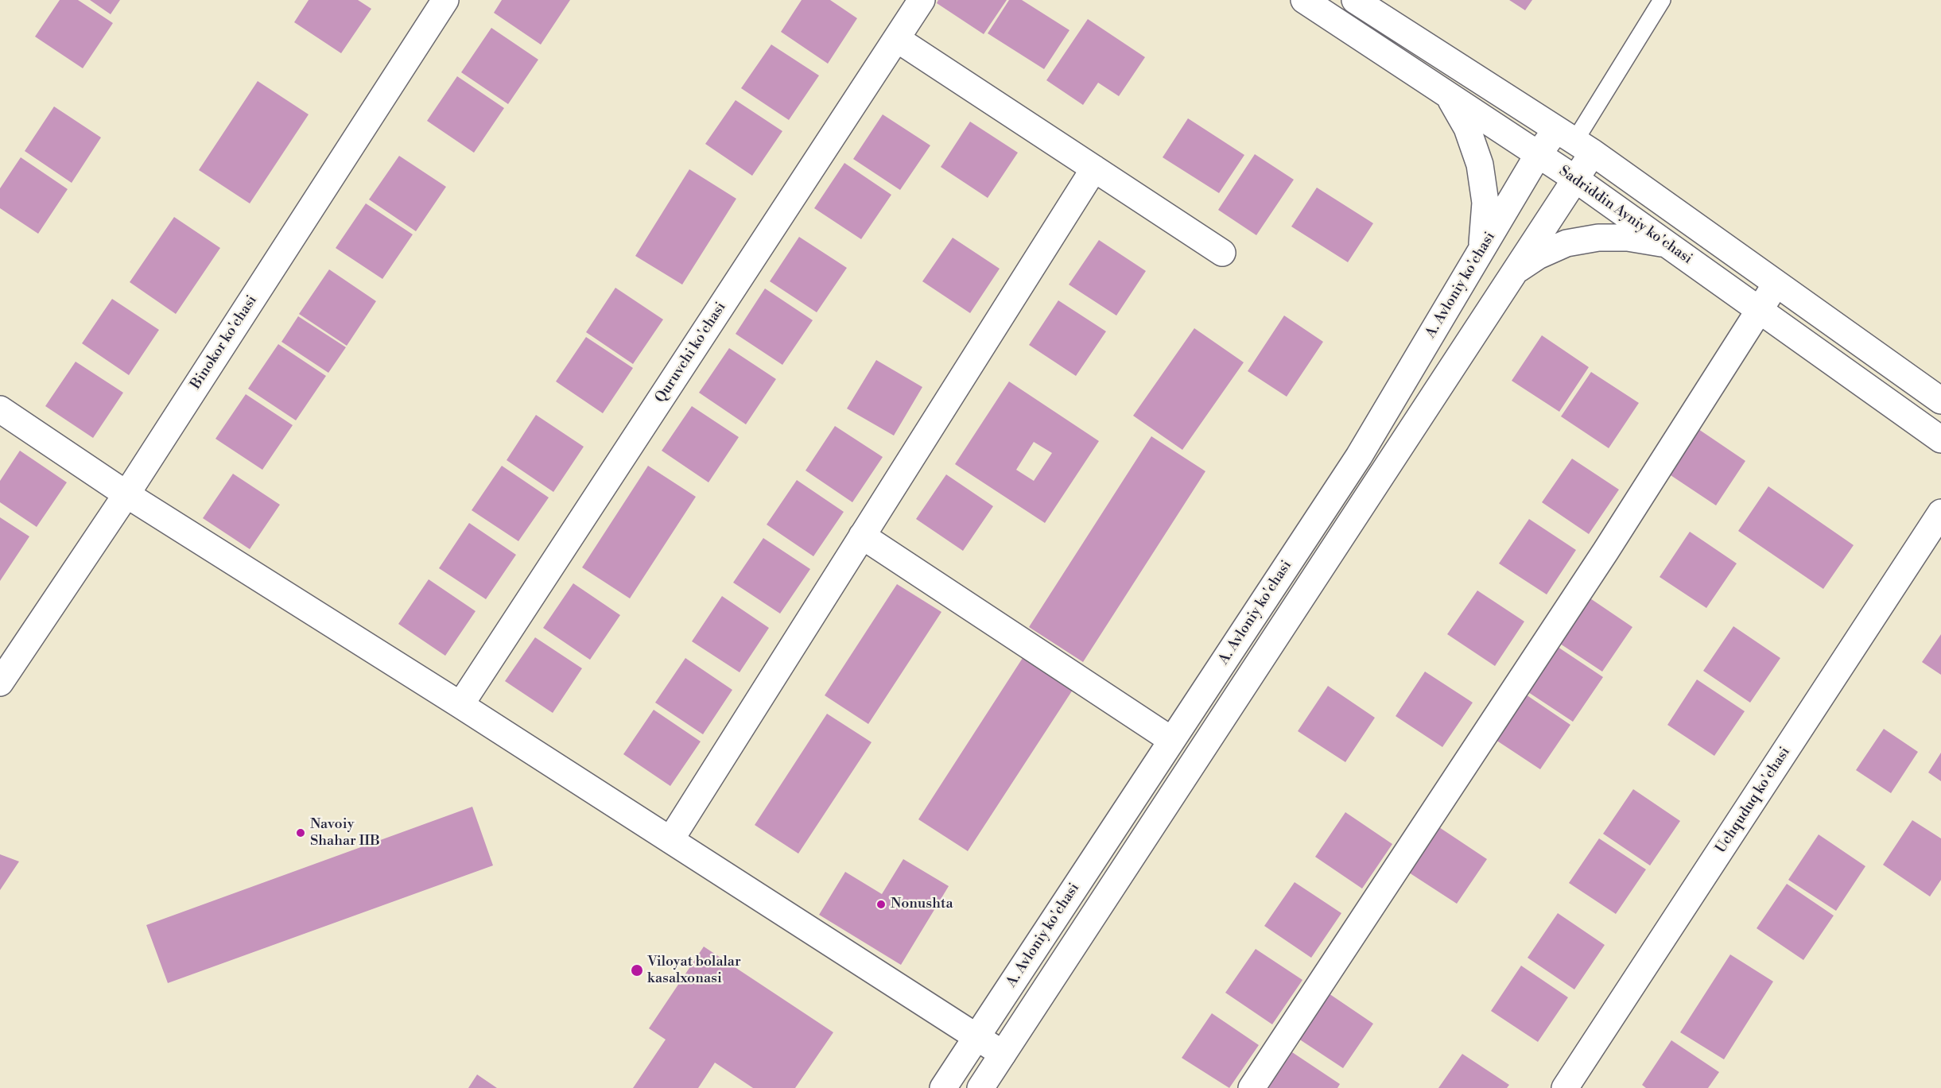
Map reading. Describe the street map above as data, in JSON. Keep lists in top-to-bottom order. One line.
{"streets":{"street":["Sadriddin Ayniy ko'chasi","A. Avloniy ko'chasi","Binokor ko'chasi","Quruvchi ko'chasi","Uchquduq ko'chasi"]},"crossings":[["Sadriddin Ayniy ko'chasi","A. Avloniy ko'chasi"]],"places":["Navoiy Shahar IIB","Nonushta","Viloyat bolalar kasalxonasi"]}
